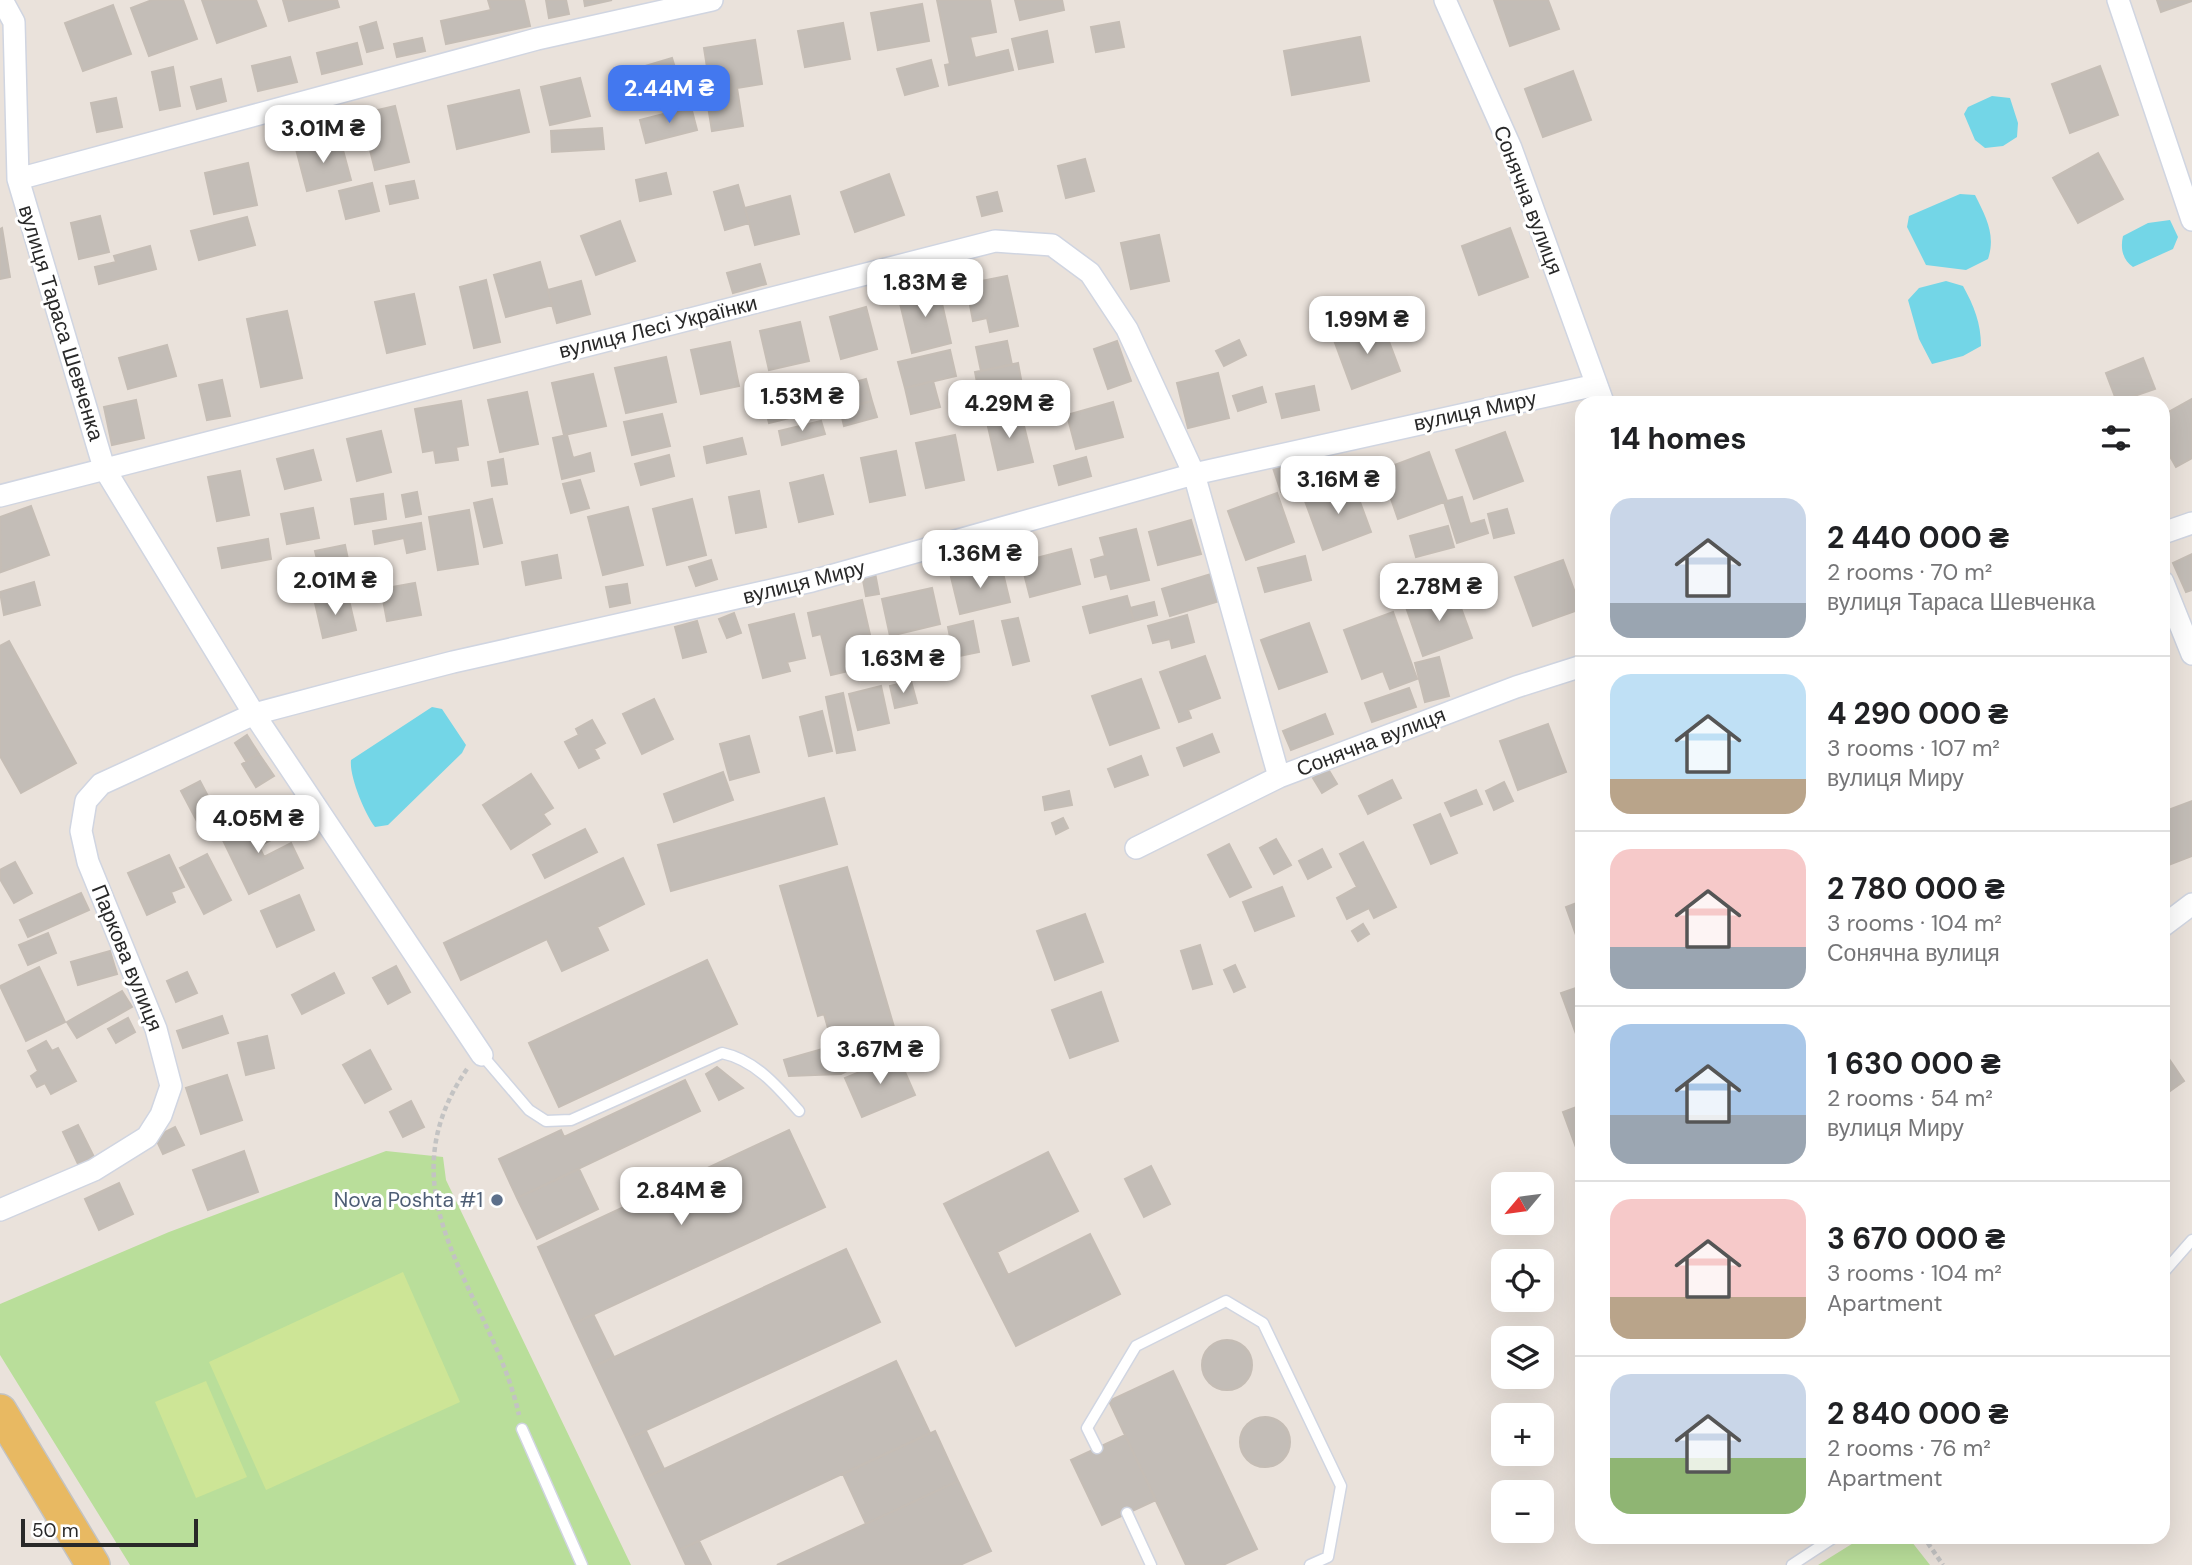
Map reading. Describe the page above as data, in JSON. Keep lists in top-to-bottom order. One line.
{"streets":{"street":["Сонячна вулиця","вулиця Тараса Шевченка","вулиця Лесі Українки","вулиця Миру","Паркова вулиця"]},"crossings":[["Сонячна вулиця","вулиця Лесі Українки"],["Сонячна вулиця","вулиця Миру"],["вулиця Тараса Шевченка","вулиця Лесі Українки"],["вулиця Тараса Шевченка","вулиця Миру"],["вулиця Тараса Шевченка","Паркова вулиця"],["вулиця Лесі Українки","вулиця Миру"],["вулиця Миру","Паркова вулиця"]],"places":["Nova Poshta #1"],"scale_bar":"50 m","north":"bottom left","page":{"price":["2.44M ₴","3.01M ₴","1.83M ₴","1.99M ₴","1.53M ₴","4.29M ₴","3.16M ₴","1.36M ₴","2.01M ₴","2.78M ₴","1.63M ₴","4.05M ₴","3.67M ₴","2.84M ₴"],"heading":"14 homes","list":[{"name":"2 440 000 ₴","note":"2 rooms · 70 m² · вулиця Тараса Шевченка"},{"name":"4 290 000 ₴","note":"3 rooms · 107 m² · вулиця Миру"},{"name":"2 780 000 ₴","note":"3 rooms · 104 m² · Сонячна вулиця"},{"name":"1 630 000 ₴","note":"2 rooms · 54 m² · вулиця Миру"},{"name":"3 670 000 ₴","note":"3 rooms · 104 m² · Apartment"},{"name":"2 840 000 ₴","note":"2 rooms · 76 m² · Apartment"}],"map_buttons":["+","−"],"scale":"50 m"}}
